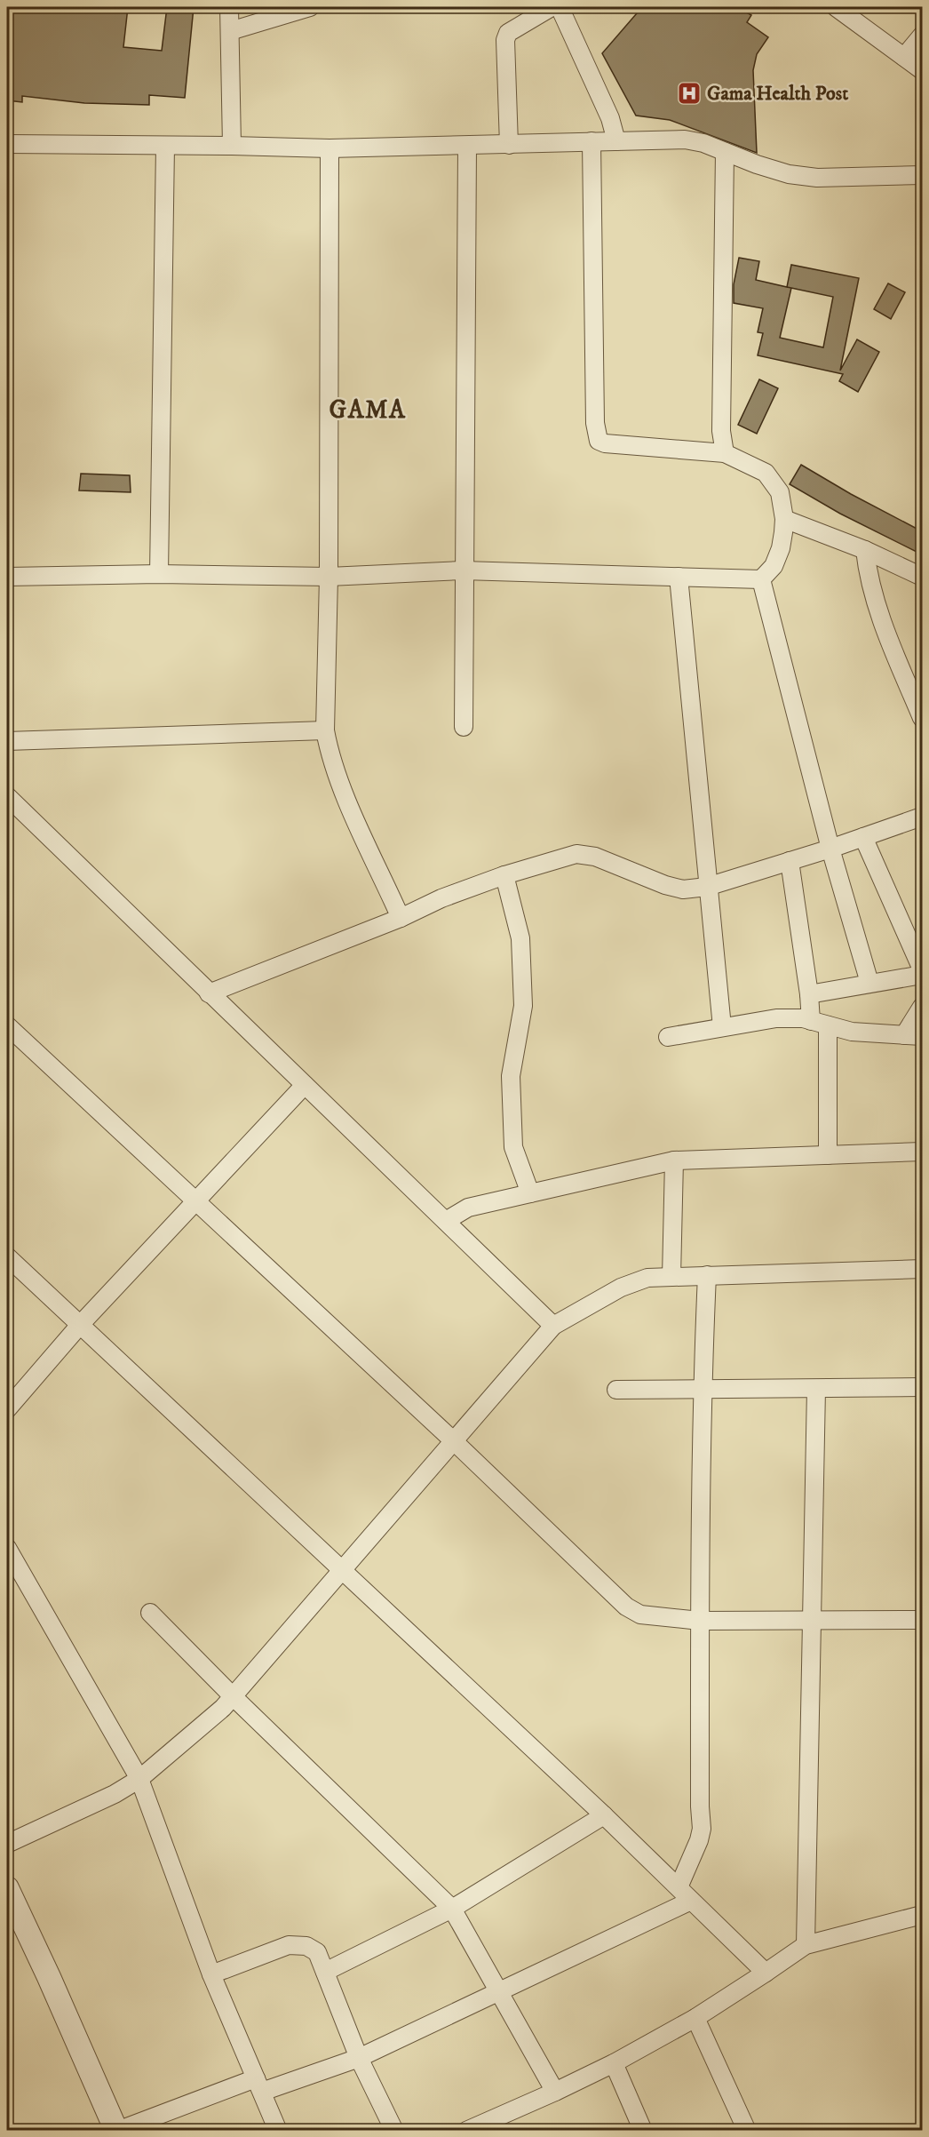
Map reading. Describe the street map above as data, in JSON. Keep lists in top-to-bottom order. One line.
{"districts":["GAMA"],"places":{"hospital":["Gama Health Post"]}}
